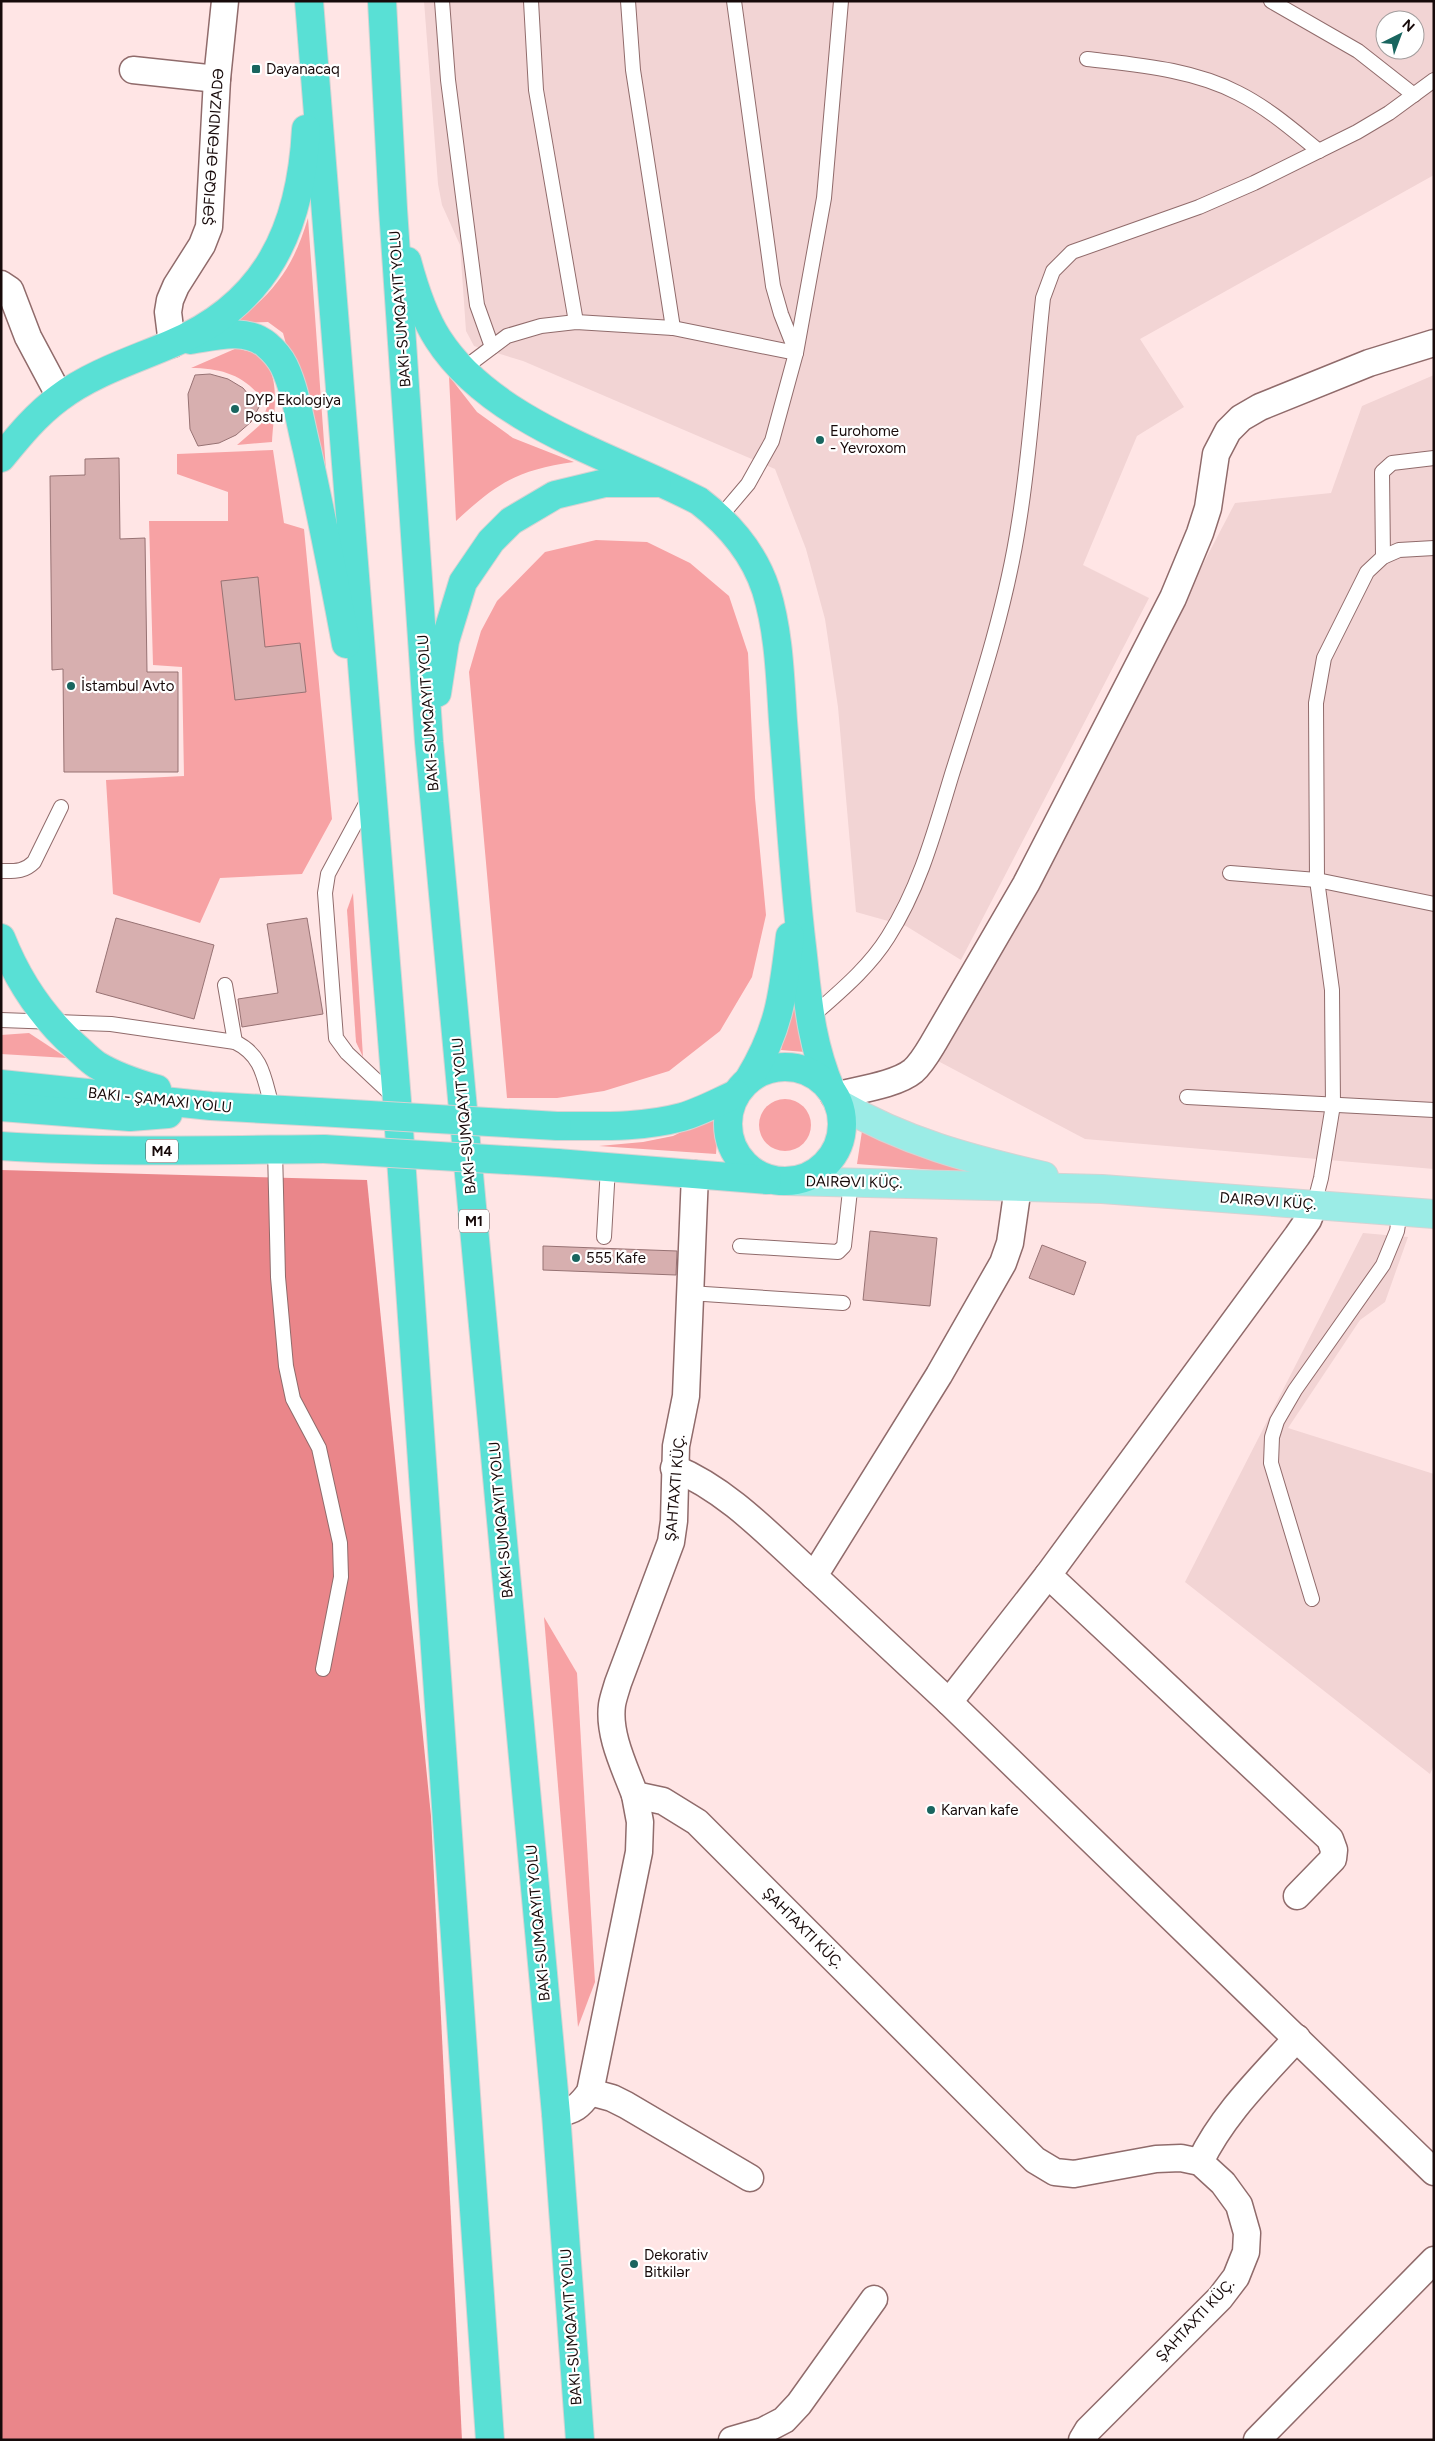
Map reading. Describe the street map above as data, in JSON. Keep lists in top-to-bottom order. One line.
{"streets":{"highway":["M4","M1"],"main road":["DAIRƏVI KÜÇ."],"street":["ŞƏFIQƏ ƏFƏNDIZADƏ"]},"places":{"transit":["Dayanacaq"],"other":["DYP Ekologiya Postu","Eurohome - Yevroxom","İstambul Avto","555 Kafe","Karvan kafe","Dekorativ Bitkilər"]},"north":"top right"}
